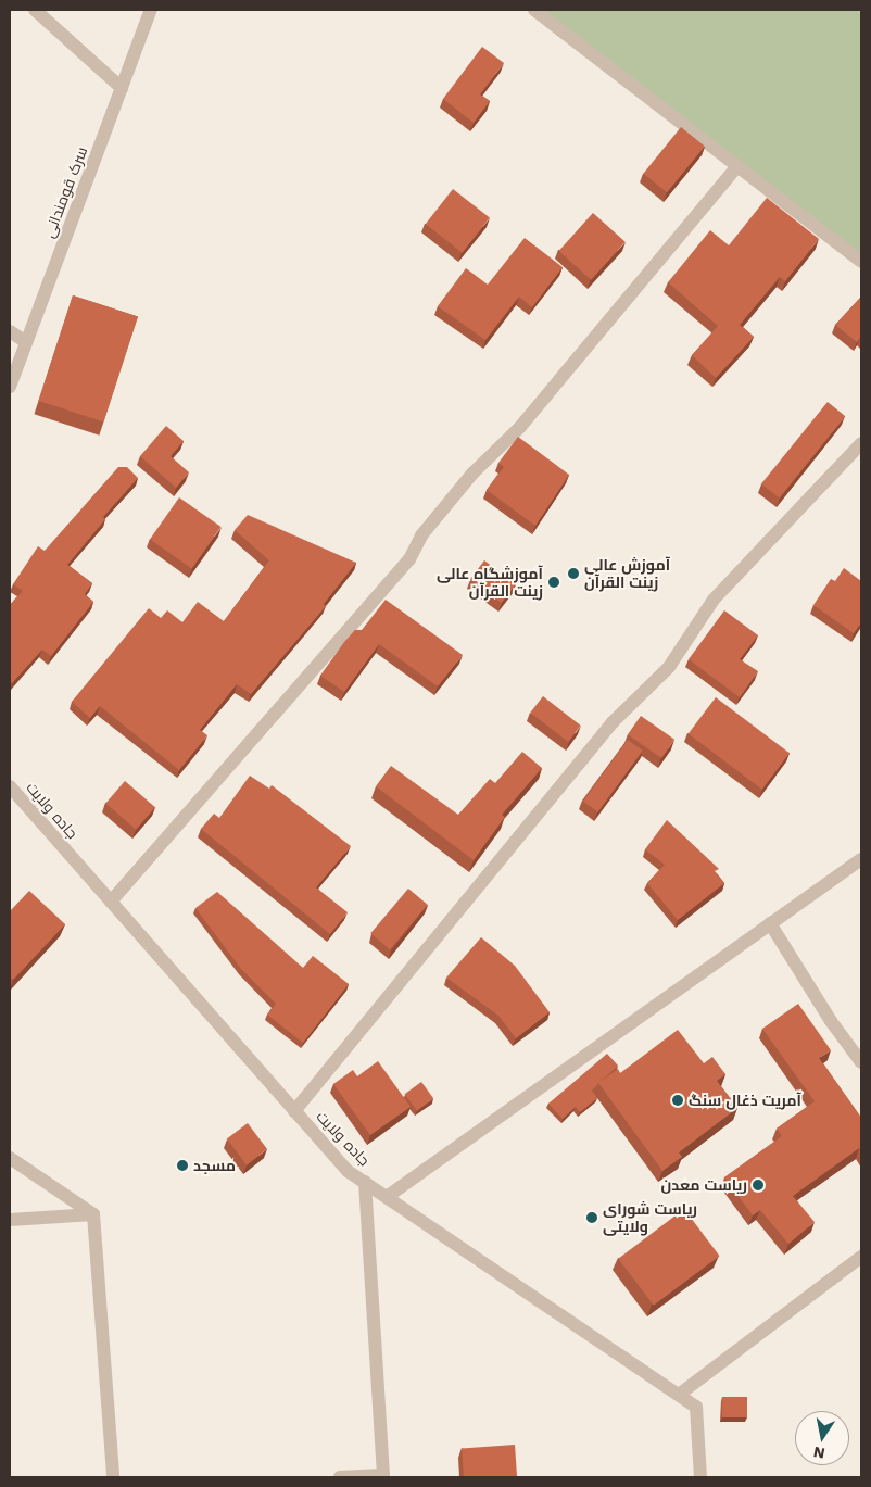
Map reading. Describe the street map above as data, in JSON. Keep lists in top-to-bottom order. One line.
{"streets":{"street":["سرک قومندانی","جاده ولایت"]},"places":["آموزش عالی زینت القرآن","آموزشگاه عالی زینت القرآن","آمریت ذغال سنگ","مسجد","ریاست معدن","ریاست شورای ولایتی"],"north":"bottom"}
